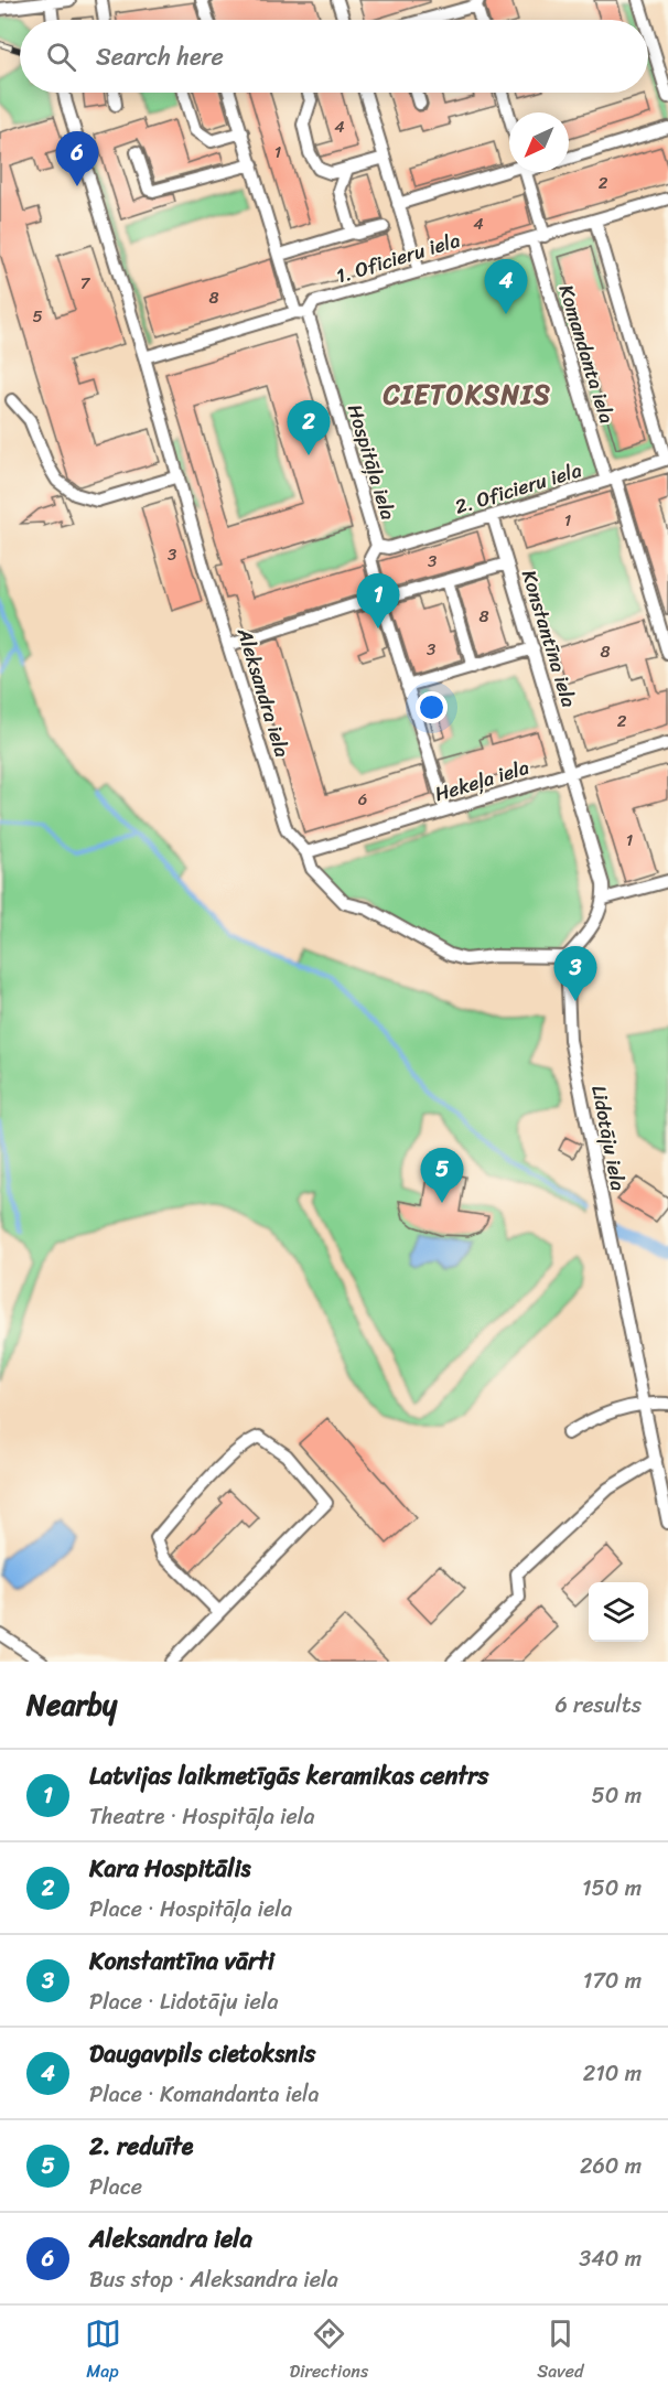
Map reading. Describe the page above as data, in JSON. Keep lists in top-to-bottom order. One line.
{"streets":{"street":["1. Oficieru iela","Komandanta iela","Hospitāļa iela","2. Oficieru iela","Konstantīna iela","Aleksandra iela","Hekeļa iela","Lidotāju iela"]},"crossings":[["1. Oficieru iela","Komandanta iela"],["1. Oficieru iela","Hospitāļa iela"],["1. Oficieru iela","Aleksandra iela"],["Komandanta iela","2. Oficieru iela"],["Hospitāļa iela","2. Oficieru iela"],["Hospitāļa iela","Hekeļa iela"],["2. Oficieru iela","Konstantīna iela"],["Konstantīna iela","Hekeļa iela"],["Aleksandra iela","Hekeļa iela"],["Aleksandra iela","Lidotāju iela"]],"districts":["CIETOKSNIS"],"house_numbers":["4","1","2","4","7","8","5","1","3","3","8","3","8","2","6","1"],"north":"bottom left","page":{"search":"Search here","pins":["6","4","2","1","3","5"],"heading":["Nearby","6 results"],"list":[{"mark":"1","name":"Latvijas laikmetīgās keramikas centrs","note":"Theatre · Hospitāļa iela","value":"50 m"},{"mark":"2","name":"Kara Hospitālis","note":"Place · Hospitāļa iela","value":"150 m"},{"mark":"3","name":"Konstantīna vārti","note":"Place · Lidotāju iela","value":"170 m"},{"mark":"4","name":"Daugavpils cietoksnis","note":"Place · Komandanta iela","value":"210 m"},{"mark":"5","name":"2. reduīte","note":"Place","value":"260 m"},{"mark":"6","name":"Aleksandra iela","note":"Bus stop · Aleksandra iela","value":"340 m"}],"nav":["Map","Directions","Saved"]}}
